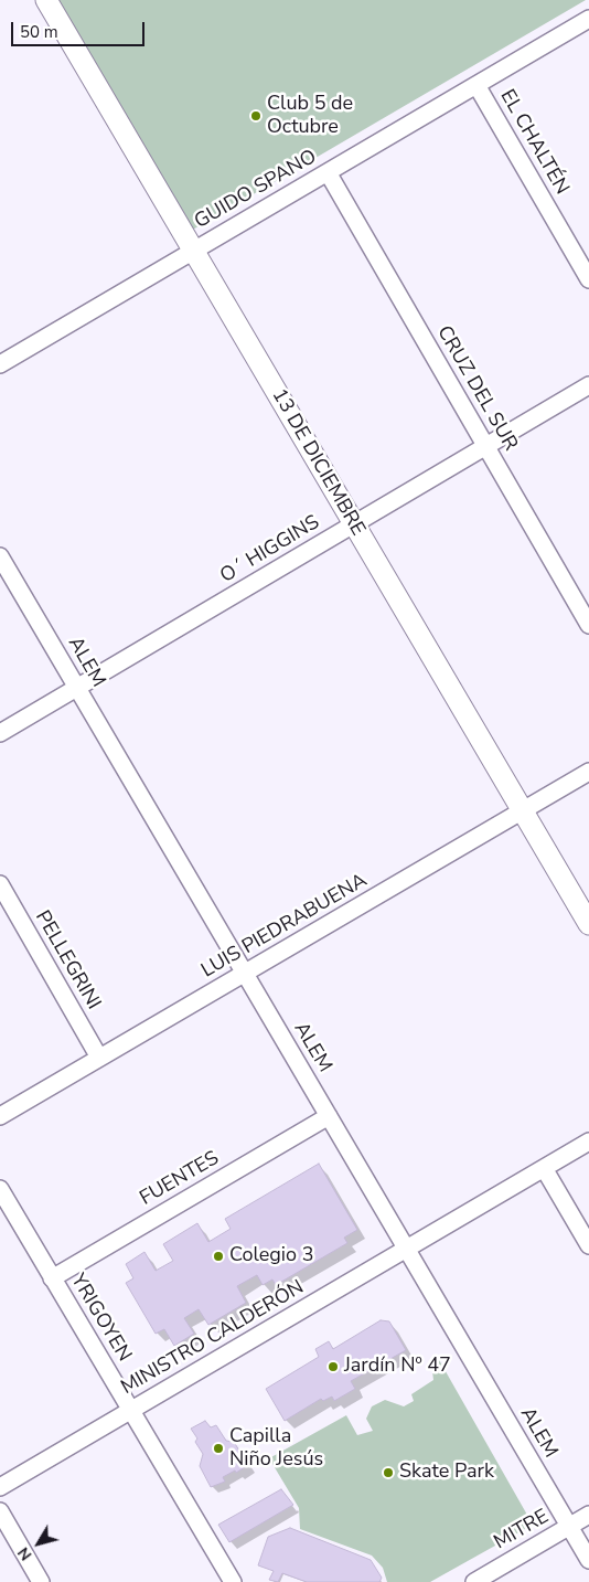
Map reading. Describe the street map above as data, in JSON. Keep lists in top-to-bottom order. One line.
{"streets":{"street":["EL CHALTÉN","GUIDO SPANO","CRUZ DEL SUR","13 DE DICIEMBRE","O´ HIGGINS","ALEM","LUIS PIEDRABUENA","PELLEGRINI","FUENTES","YRIGOYEN","MINISTRO CALDERÓN","MITRE"]},"crossings":[["EL CHALTÉN","GUIDO SPANO"],["GUIDO SPANO","CRUZ DEL SUR"],["GUIDO SPANO","13 DE DICIEMBRE"],["CRUZ DEL SUR","O´ HIGGINS"],["13 DE DICIEMBRE","O´ HIGGINS"],["13 DE DICIEMBRE","LUIS PIEDRABUENA"],["O´ HIGGINS","ALEM"],["ALEM","LUIS PIEDRABUENA"],["ALEM","FUENTES"],["ALEM","MINISTRO CALDERÓN"],["ALEM","MITRE"],["LUIS PIEDRABUENA","PELLEGRINI"],["FUENTES","YRIGOYEN"],["YRIGOYEN","MINISTRO CALDERÓN"]],"places":["Club 5 de Octubre","Colegio 3","Jardín Nº 47","Capilla Niño Jesús","Skate Park"],"scale_bar":"50 m","north":"bottom left"}
